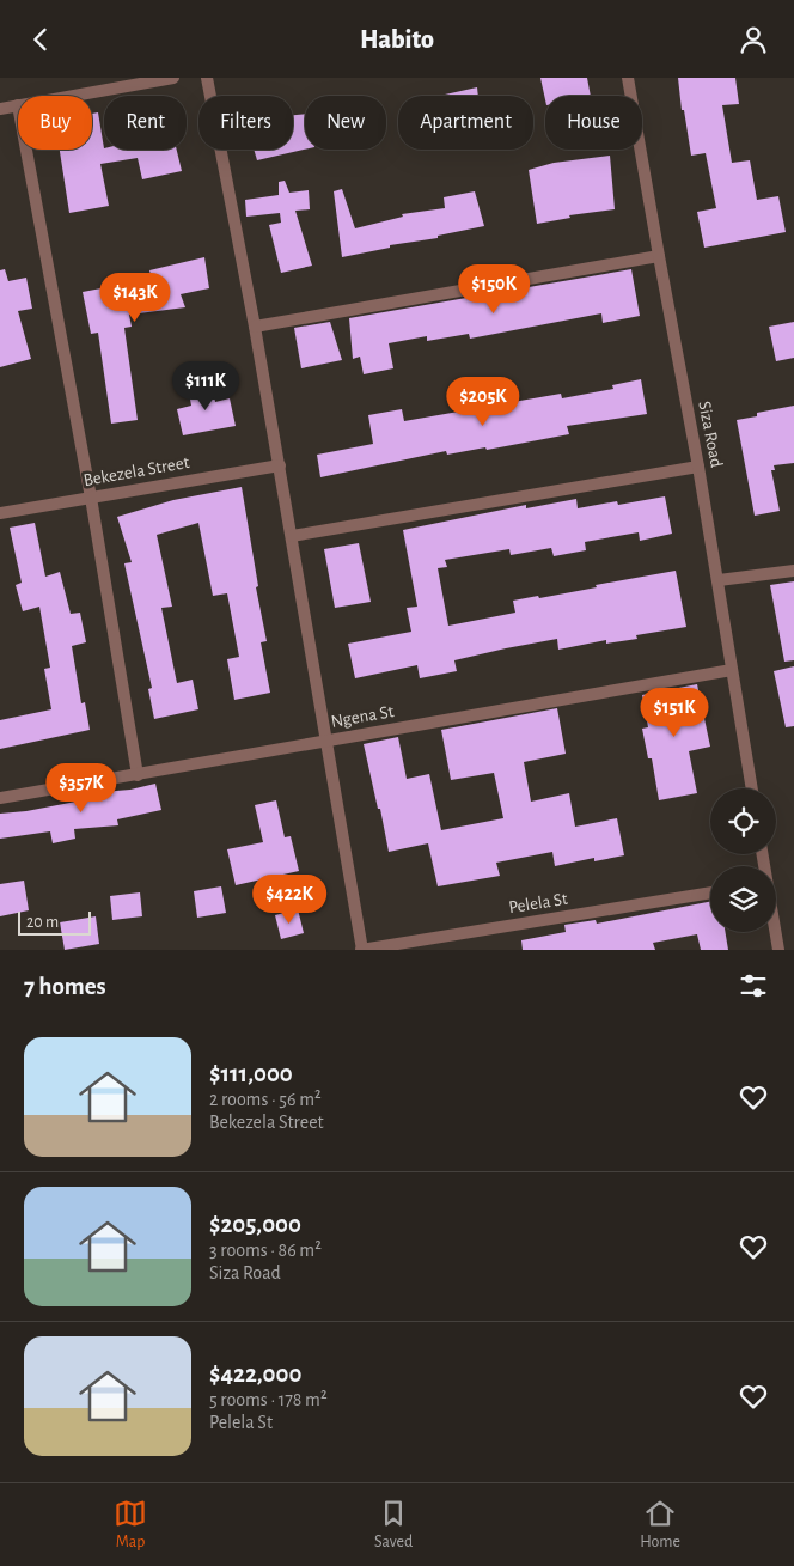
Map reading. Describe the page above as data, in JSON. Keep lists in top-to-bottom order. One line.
{"streets":{"street":["Siza Road","Bekezela Street","Ngena St","Pelela St"]},"crossings":[["Siza Road","Ngena St"]],"scale_bar":"20 m","page":{"header":"Habito","chip":["Buy","Rent","Filters","New","Apartment","House"],"price":["$150K","$143K","$111K","$205K","$151K","$357K","$422K"],"scale":"20 m","heading":"7 homes","list":[{"name":"$111,000","note":"2 rooms · 56 m² · Bekezela Street"},{"name":"$205,000","note":"3 rooms · 86 m² · Siza Road"},{"name":"$422,000","note":"5 rooms · 178 m² · Pelela St"}],"tabs":["Map","Saved","Home"]}}
